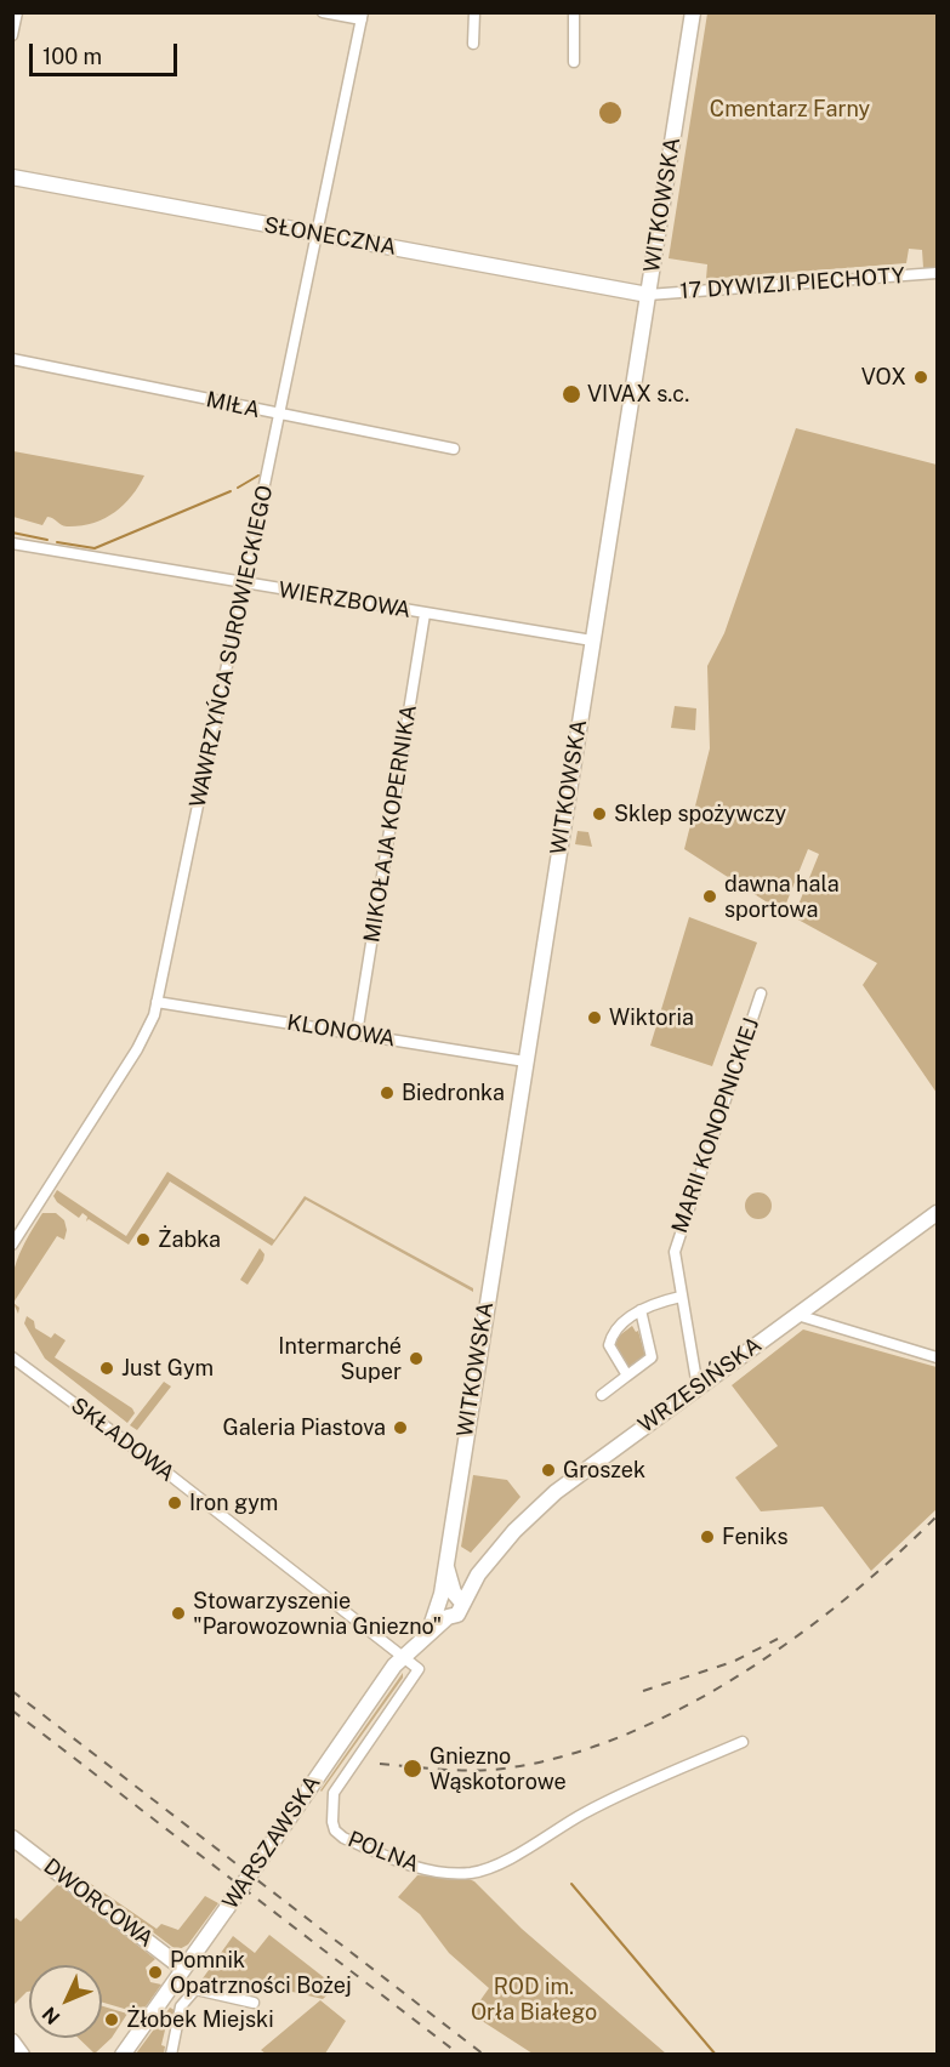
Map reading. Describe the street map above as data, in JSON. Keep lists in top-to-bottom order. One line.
{"streets":{"street":["WITKOWSKA","SŁONECZNA","17 DYWIZJI PIECHOTY","MIŁA","WIERZBOWA","WAWRZYŃCA SUROWIECKIEGO","MIKOŁAJA KOPERNIKA","KLONOWA","MARII KONOPNICKIEJ","WRZESIŃSKA","SKŁADOWA","WARSZAWSKA","POLNA","DWORCOWA"]},"crossings":[["WITKOWSKA","SŁONECZNA"],["WITKOWSKA","17 DYWIZJI PIECHOTY"],["WITKOWSKA","WIERZBOWA"],["WITKOWSKA","KLONOWA"],["WITKOWSKA","WRZESIŃSKA"],["WITKOWSKA","WARSZAWSKA"],["SŁONECZNA","17 DYWIZJI PIECHOTY"],["SŁONECZNA","WAWRZYŃCA SUROWIECKIEGO"],["MIŁA","WAWRZYŃCA SUROWIECKIEGO"],["WIERZBOWA","WAWRZYŃCA SUROWIECKIEGO"],["WIERZBOWA","MIKOŁAJA KOPERNIKA"],["WAWRZYŃCA SUROWIECKIEGO","KLONOWA"],["MIKOŁAJA KOPERNIKA","KLONOWA"],["MARII KONOPNICKIEJ","WRZESIŃSKA"],["WRZESIŃSKA","WARSZAWSKA"],["SKŁADOWA","WARSZAWSKA"],["SKŁADOWA","POLNA"],["WARSZAWSKA","POLNA"],["WARSZAWSKA","DWORCOWA"]],"parks":["Cmentarz Farny","ROD im. Orła Białego"],"places":["VOX","VIVAX s.c.","Sklep spożywczy","dawna hala sportowa","Wiktoria","Biedronka","Żabka","Intermarché Super","Just Gym","Galeria Piastova","Groszek","Iron gym","Feniks","Stowarzyszenie \"Parowozownia Gniezno\"","Gniezno Wąskotorowe","Pomnik Opatrzności Bożej","Żłobek Miejski"],"scale_bar":"100 m","north":"bottom left"}
